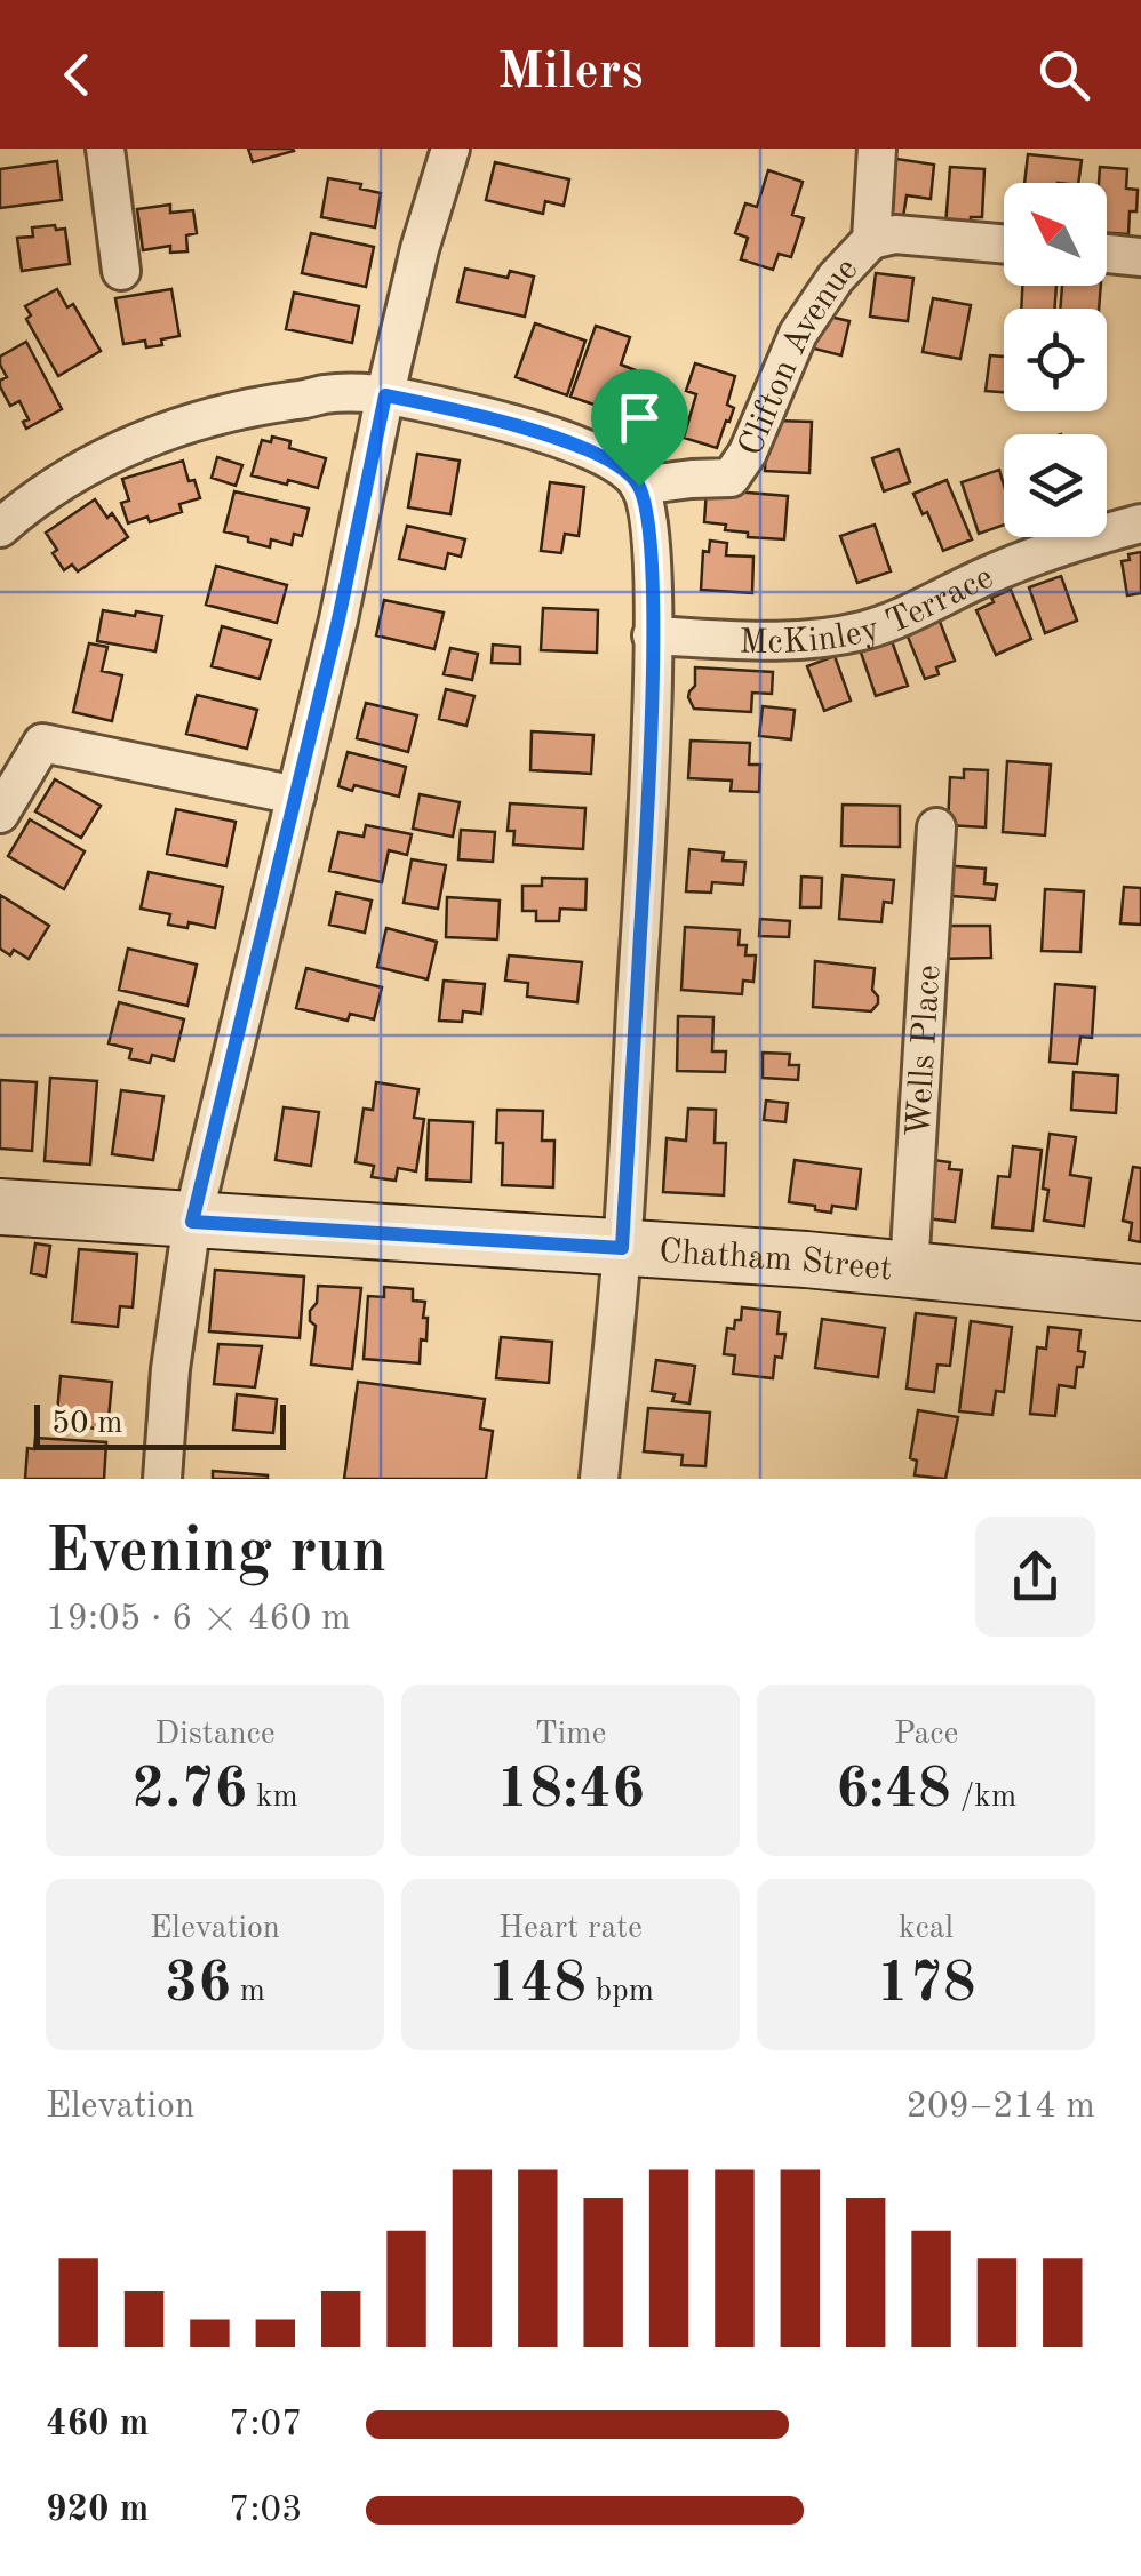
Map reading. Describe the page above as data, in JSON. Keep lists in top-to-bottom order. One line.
{"streets":{"main road":["Chatham Street"],"street":["Clifton Avenue","McKinley Terrace","Wells Place"]},"crossings":[["Wells Place","Chatham Street"]],"scale_bar":"50 m","north":"top left","page":{"header":"Milers","scale":"50 m","heading":["Evening run","19:05 · 6 × 460 m"],"stats":[["Distance","2.76 km"],["Time","18:46"],["Pace","6:48 /km"],["Elevation","36 m"],["Heart rate","148 bpm"],["kcal","178"]],"chart":["Elevation","209–214 m"],"list":[{"name":"460 m","note":"7:07"},{"name":"920 m","note":"7:03"}]}}
